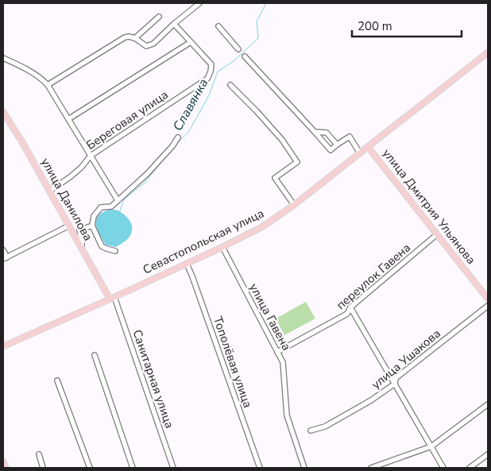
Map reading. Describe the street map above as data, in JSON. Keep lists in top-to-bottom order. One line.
{"streets":{"main road":["улица Данилова","улица Дмитрия Ульянова","Севастопольская улица"],"street":["Береговая улица","переулок Гавена","улица Гавена","улица Ушакова","Тополёвая улица","Санитарная улица"]},"crossings":[["Береговая улица","улица Данилова"],["улица Данилова","Севастопольская улица"],["улица Данилова","Санитарная улица"],["улица Дмитрия Ульянова","Севастопольская улица"],["улица Дмитрия Ульянова","переулок Гавена"],["Севастопольская улица","улица Гавена"],["Севастопольская улица","Тополёвая улица"],["Севастопольская улица","Санитарная улица"],["переулок Гавена","улица Гавена"]],"water":["Славянка"],"scale_bar":"200 m"}
